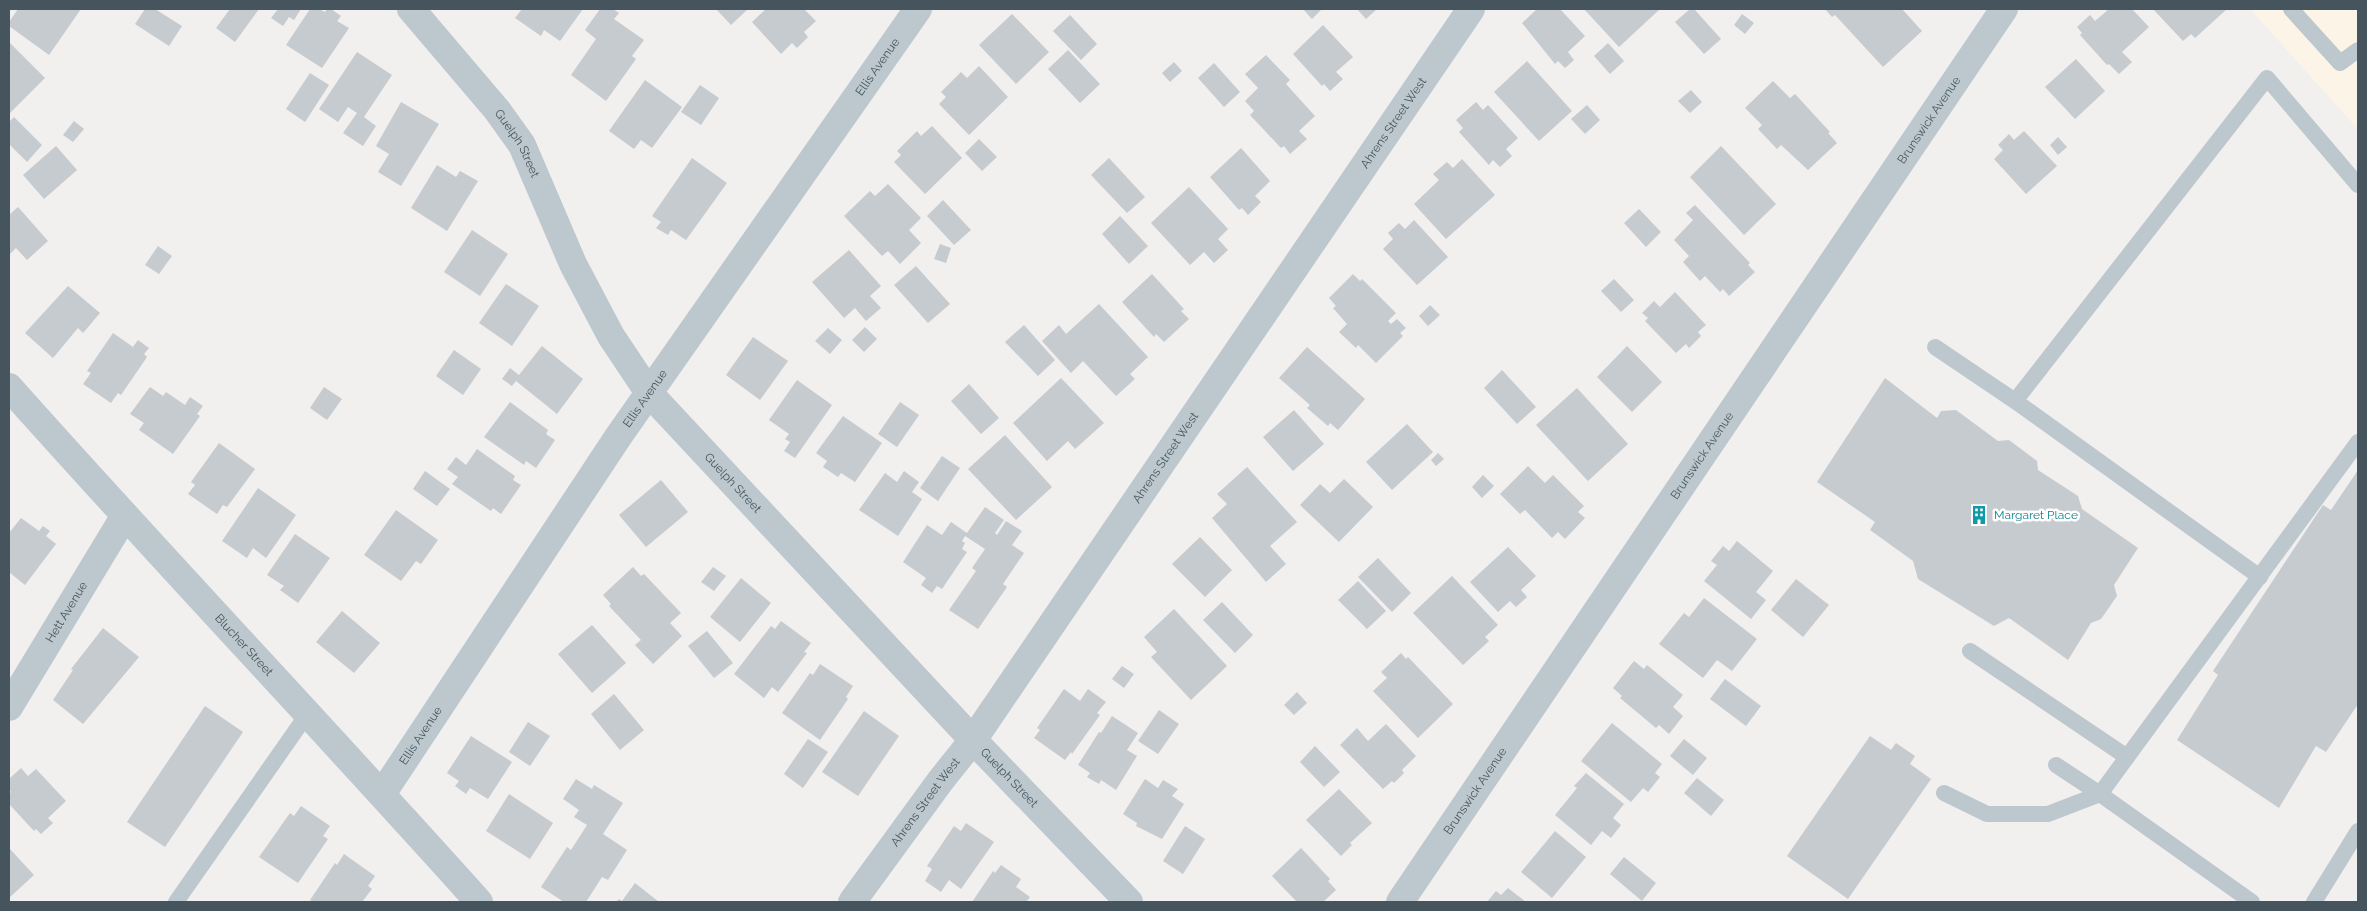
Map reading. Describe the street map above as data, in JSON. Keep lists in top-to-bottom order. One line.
{"streets":{"street":["Ellis Avenue","Brunswick Avenue","Ahrens Street West","Guelph Street","Hett Avenue","Blucher Street"]},"crossings":[["Ellis Avenue","Guelph Street"],["Ellis Avenue","Blucher Street"],["Ahrens Street West","Guelph Street"],["Hett Avenue","Blucher Street"]],"places":{"building":["Margaret Place"]}}
